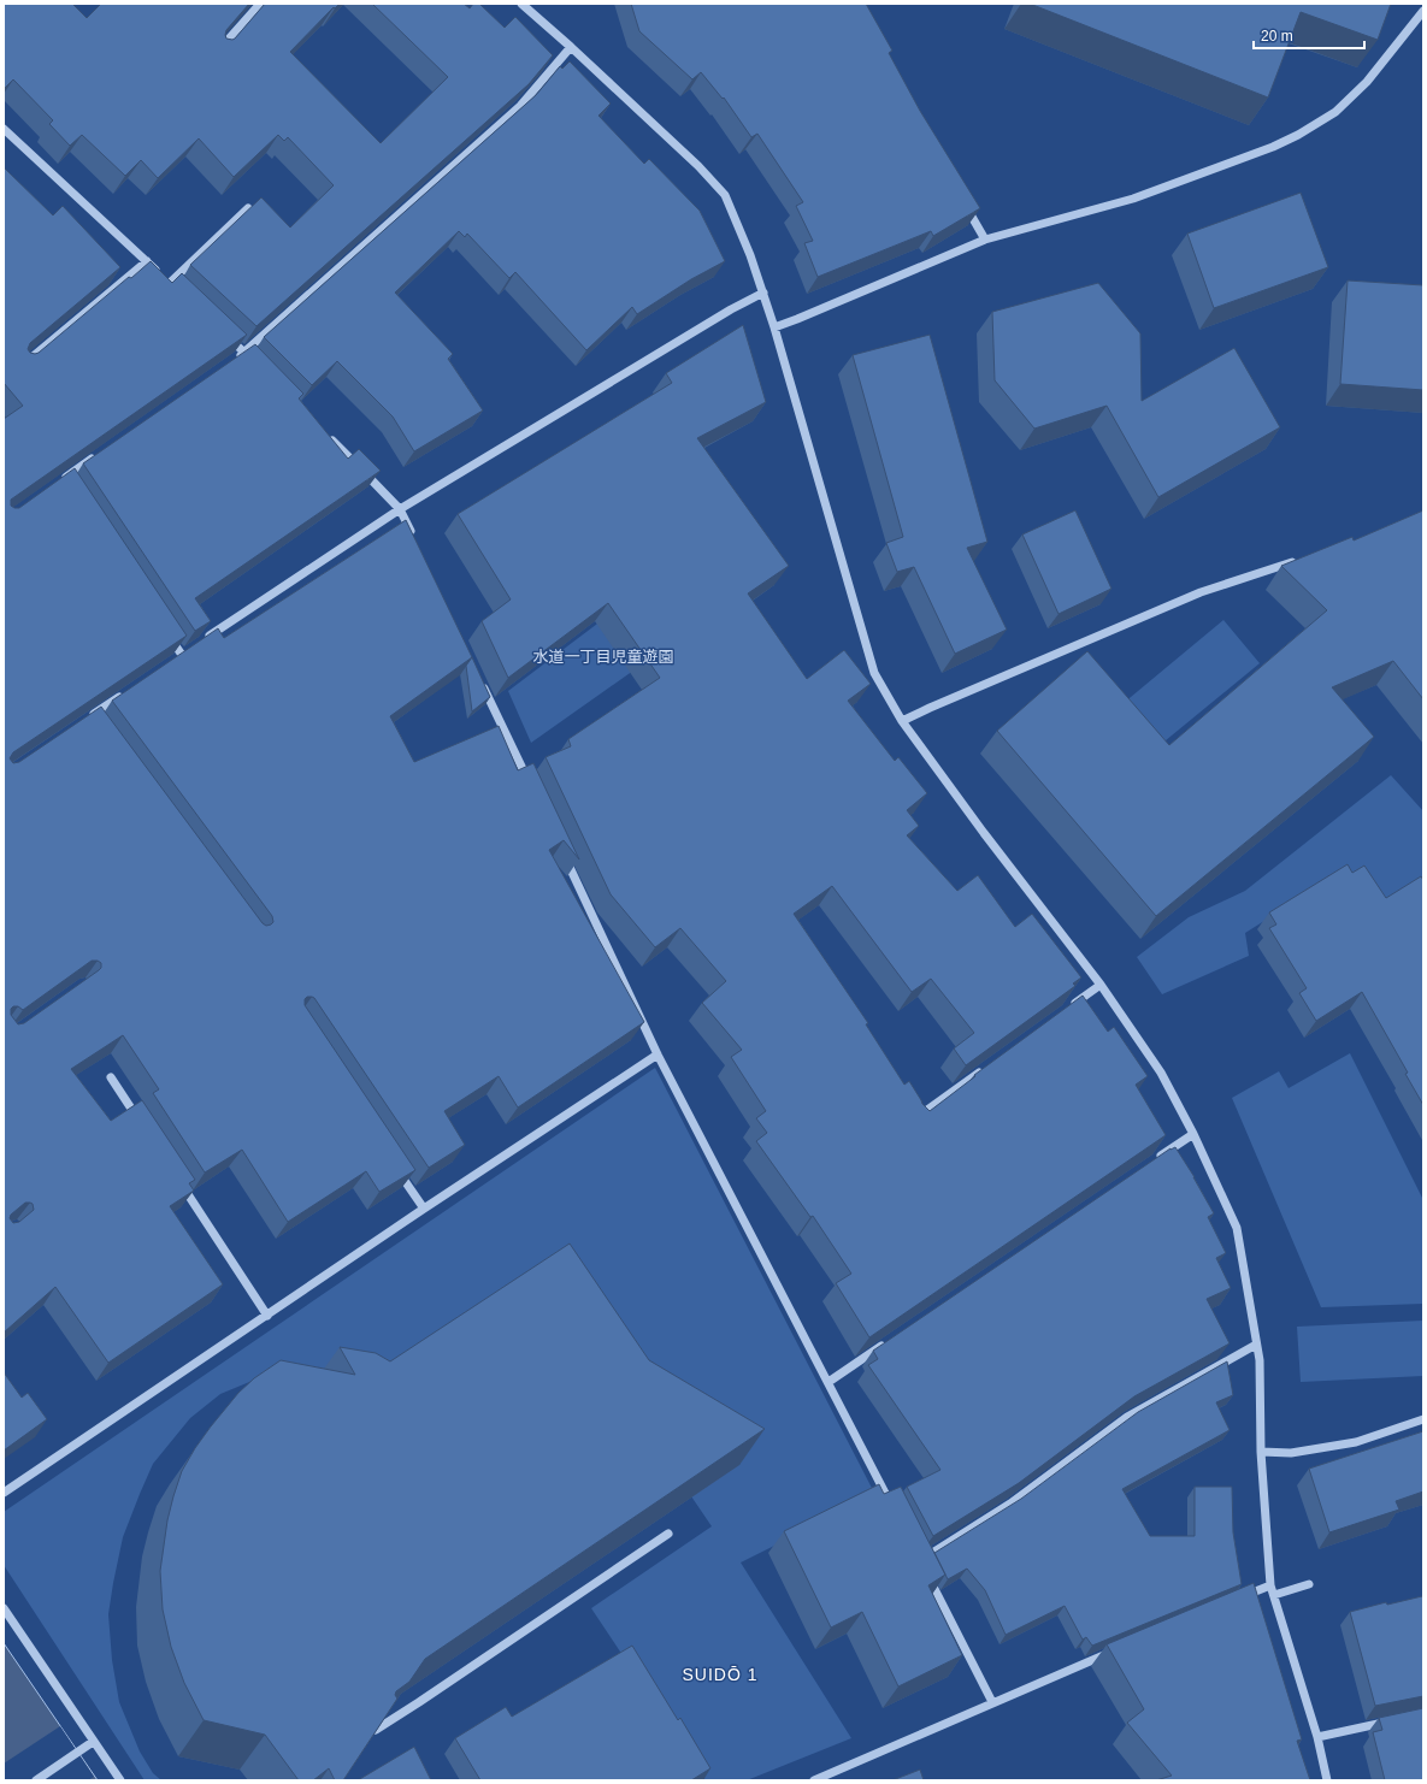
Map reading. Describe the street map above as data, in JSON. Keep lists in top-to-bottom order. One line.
{"districts":["SUIDŌ 1"],"parks":["水道一丁目児童遊園"],"scale_bar":"20 m"}
